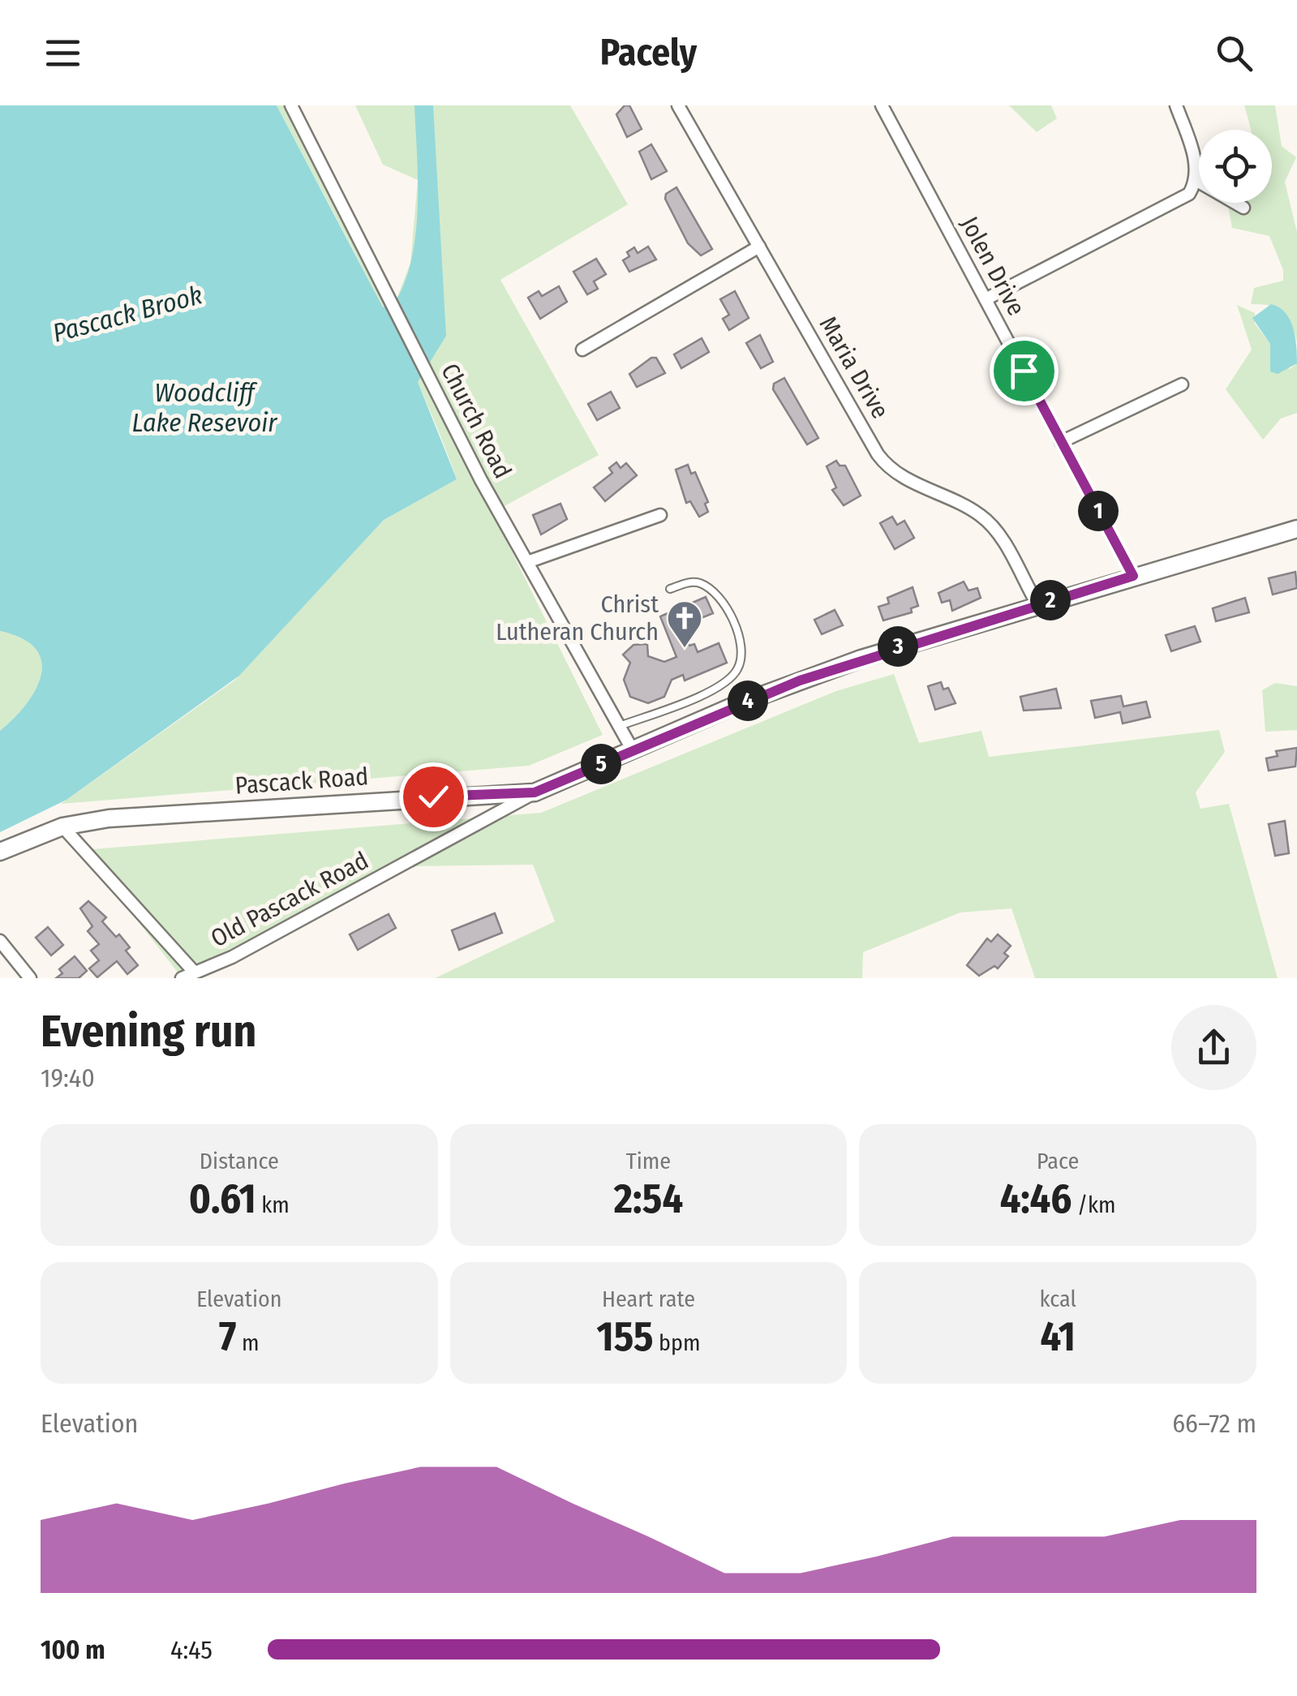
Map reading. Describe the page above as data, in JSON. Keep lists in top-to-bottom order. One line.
{"streets":{"street":["Jolen Drive","Maria Drive","Church Road","Pascack Road","Old Pascack Road"]},"crossings":[["Jolen Drive","Pascack Road"],["Maria Drive","Pascack Road"],["Church Road","Pascack Road"],["Pascack Road","Old Pascack Road"]],"water":["Pascack Brook","Woodcliff Lake Resevoir"],"places":{"church":["Christ Lutheran Church"]},"page":{"header":"Pacely","pins":["1","2","3","4","5"],"heading":["Evening run","19:40"],"stats":[["Distance","0.61 km"],["Time","2:54"],["Pace","4:46 /km"],["Elevation","7 m"],["Heart rate","155 bpm"],["kcal","41"]],"chart":["Elevation","66–72 m"],"list":[{"name":"100 m","note":"4:45"}]}}
